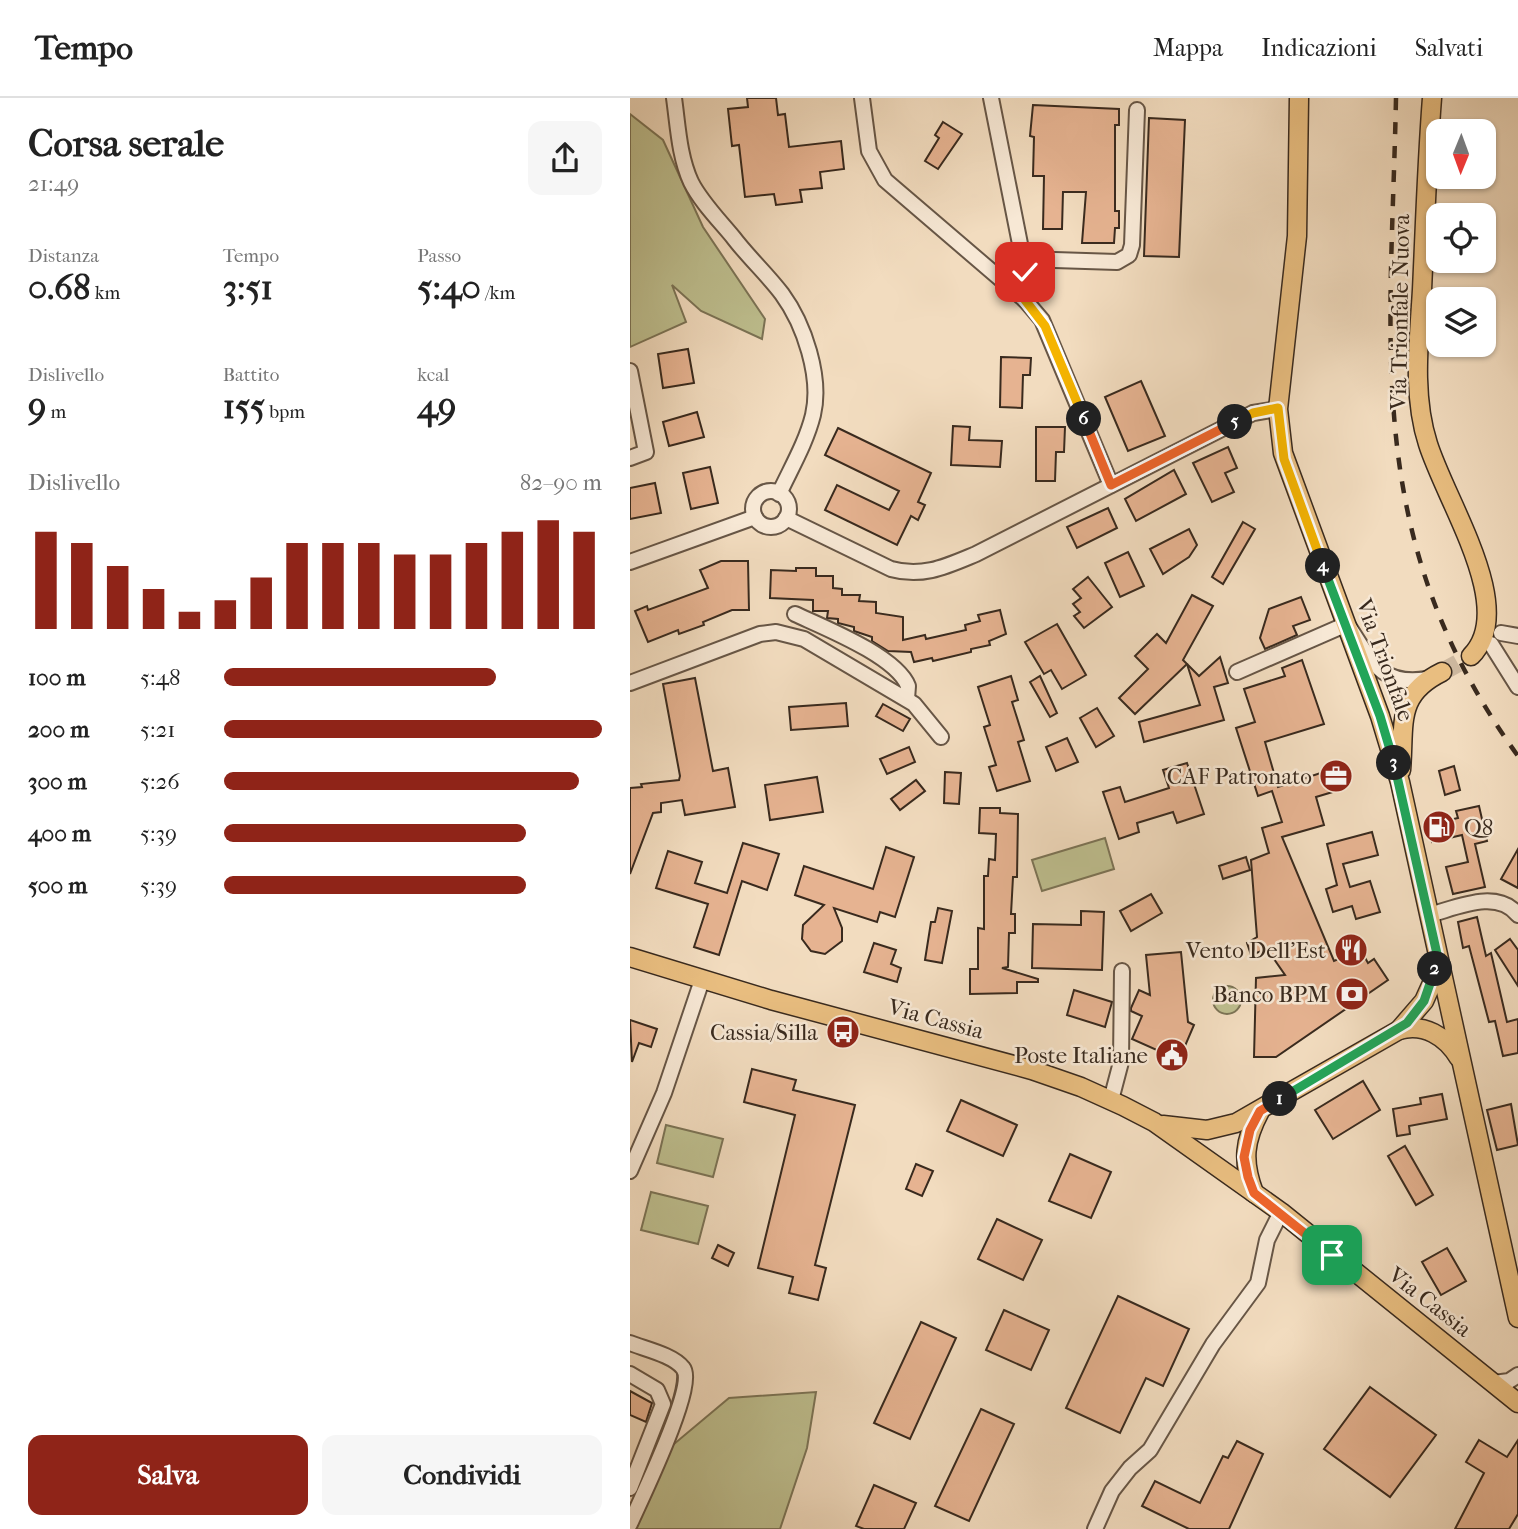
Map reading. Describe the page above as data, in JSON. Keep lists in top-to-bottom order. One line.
{"streets":{"main road":["Via Trionfale Nuova","Via Trionfale","Via Cassia"]},"places":{"office":["CAF Patronato"],"fuel station":["Q8"],"restaurant":["Vento Dell'Est"],"bank":["Banco BPM"],"bus stop":["Cassia/Silla"],"public building":["Poste Italiane"]},"north":"bottom","page":{"header":"Tempo","nav":["Mappa","Indicazioni","Salvati"],"heading":["Corsa serale","21:49"],"stats":[["Distanza","0.68 km"],["Tempo","3:51"],["Passo","5:40 /km"],["Dislivello","9 m"],["Battito","155 bpm"],["kcal","49"]],"pins":["6","5","4","3","2","1"],"chart":["Dislivello","82–90 m"],"list":[{"name":"100 m","note":"5:48"},{"name":"200 m","note":"5:21"},{"name":"300 m","note":"5:26"},{"name":"400 m","note":"5:39"},{"name":"500 m","note":"5:39"}],"buttons":["Salva","Condividi"]}}
